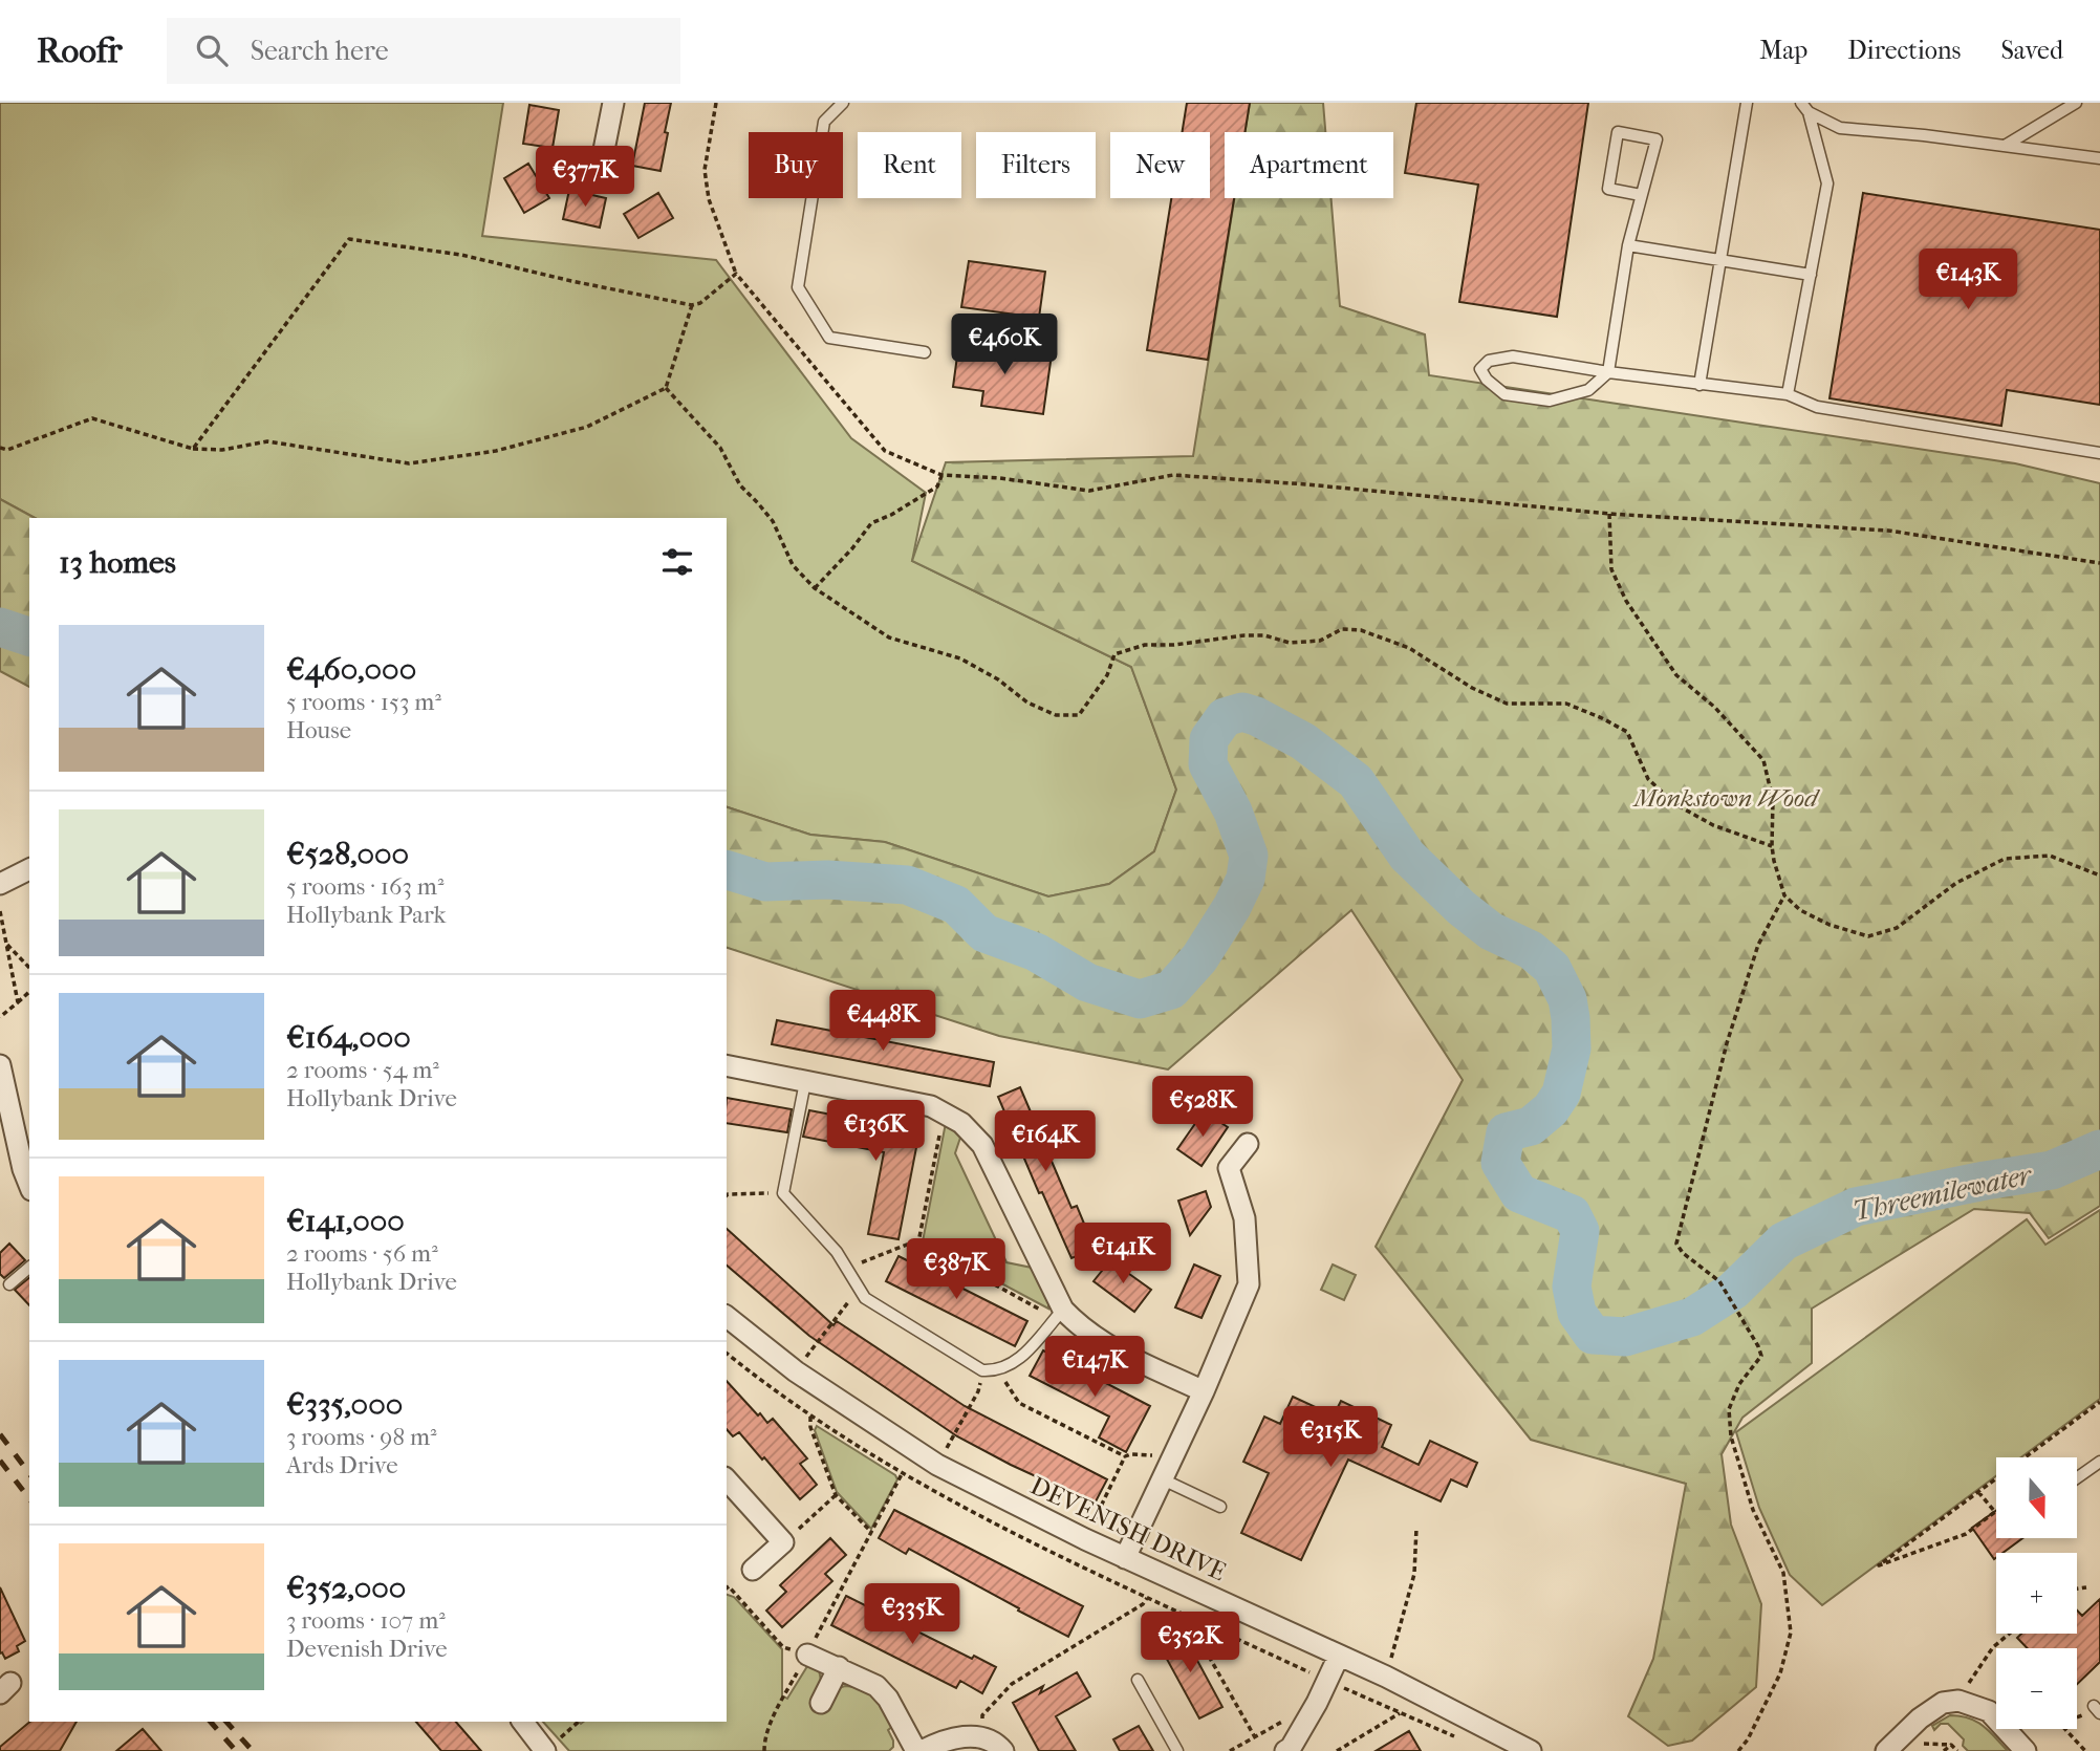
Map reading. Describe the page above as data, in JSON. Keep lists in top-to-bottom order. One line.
{"streets":{"street":["DEVENISH DRIVE"]},"water":["Threemilewater"],"parks":["Monkstown Wood"],"north":"bottom","page":{"header":"Roofr","search":"Search here","nav":["Map","Directions","Saved"],"chip":["Buy","Rent","Filters","New","Apartment"],"price":["€377K","€143K","€460K","€448K","€528K","€136K","€164K","€141K","€387K","€147K","€315K","€335K","€352K"],"heading":"13 homes","list":[{"name":"€460,000","note":"5 rooms · 153 m² · House"},{"name":"€528,000","note":"5 rooms · 163 m² · Hollybank Park"},{"name":"€164,000","note":"2 rooms · 54 m² · Hollybank Drive"},{"name":"€141,000","note":"2 rooms · 56 m² · Hollybank Drive"},{"name":"€335,000","note":"3 rooms · 98 m² · Ards Drive"},{"name":"€352,000","note":"3 rooms · 107 m² · Devenish Drive"}],"map_buttons":["+","−"]}}
